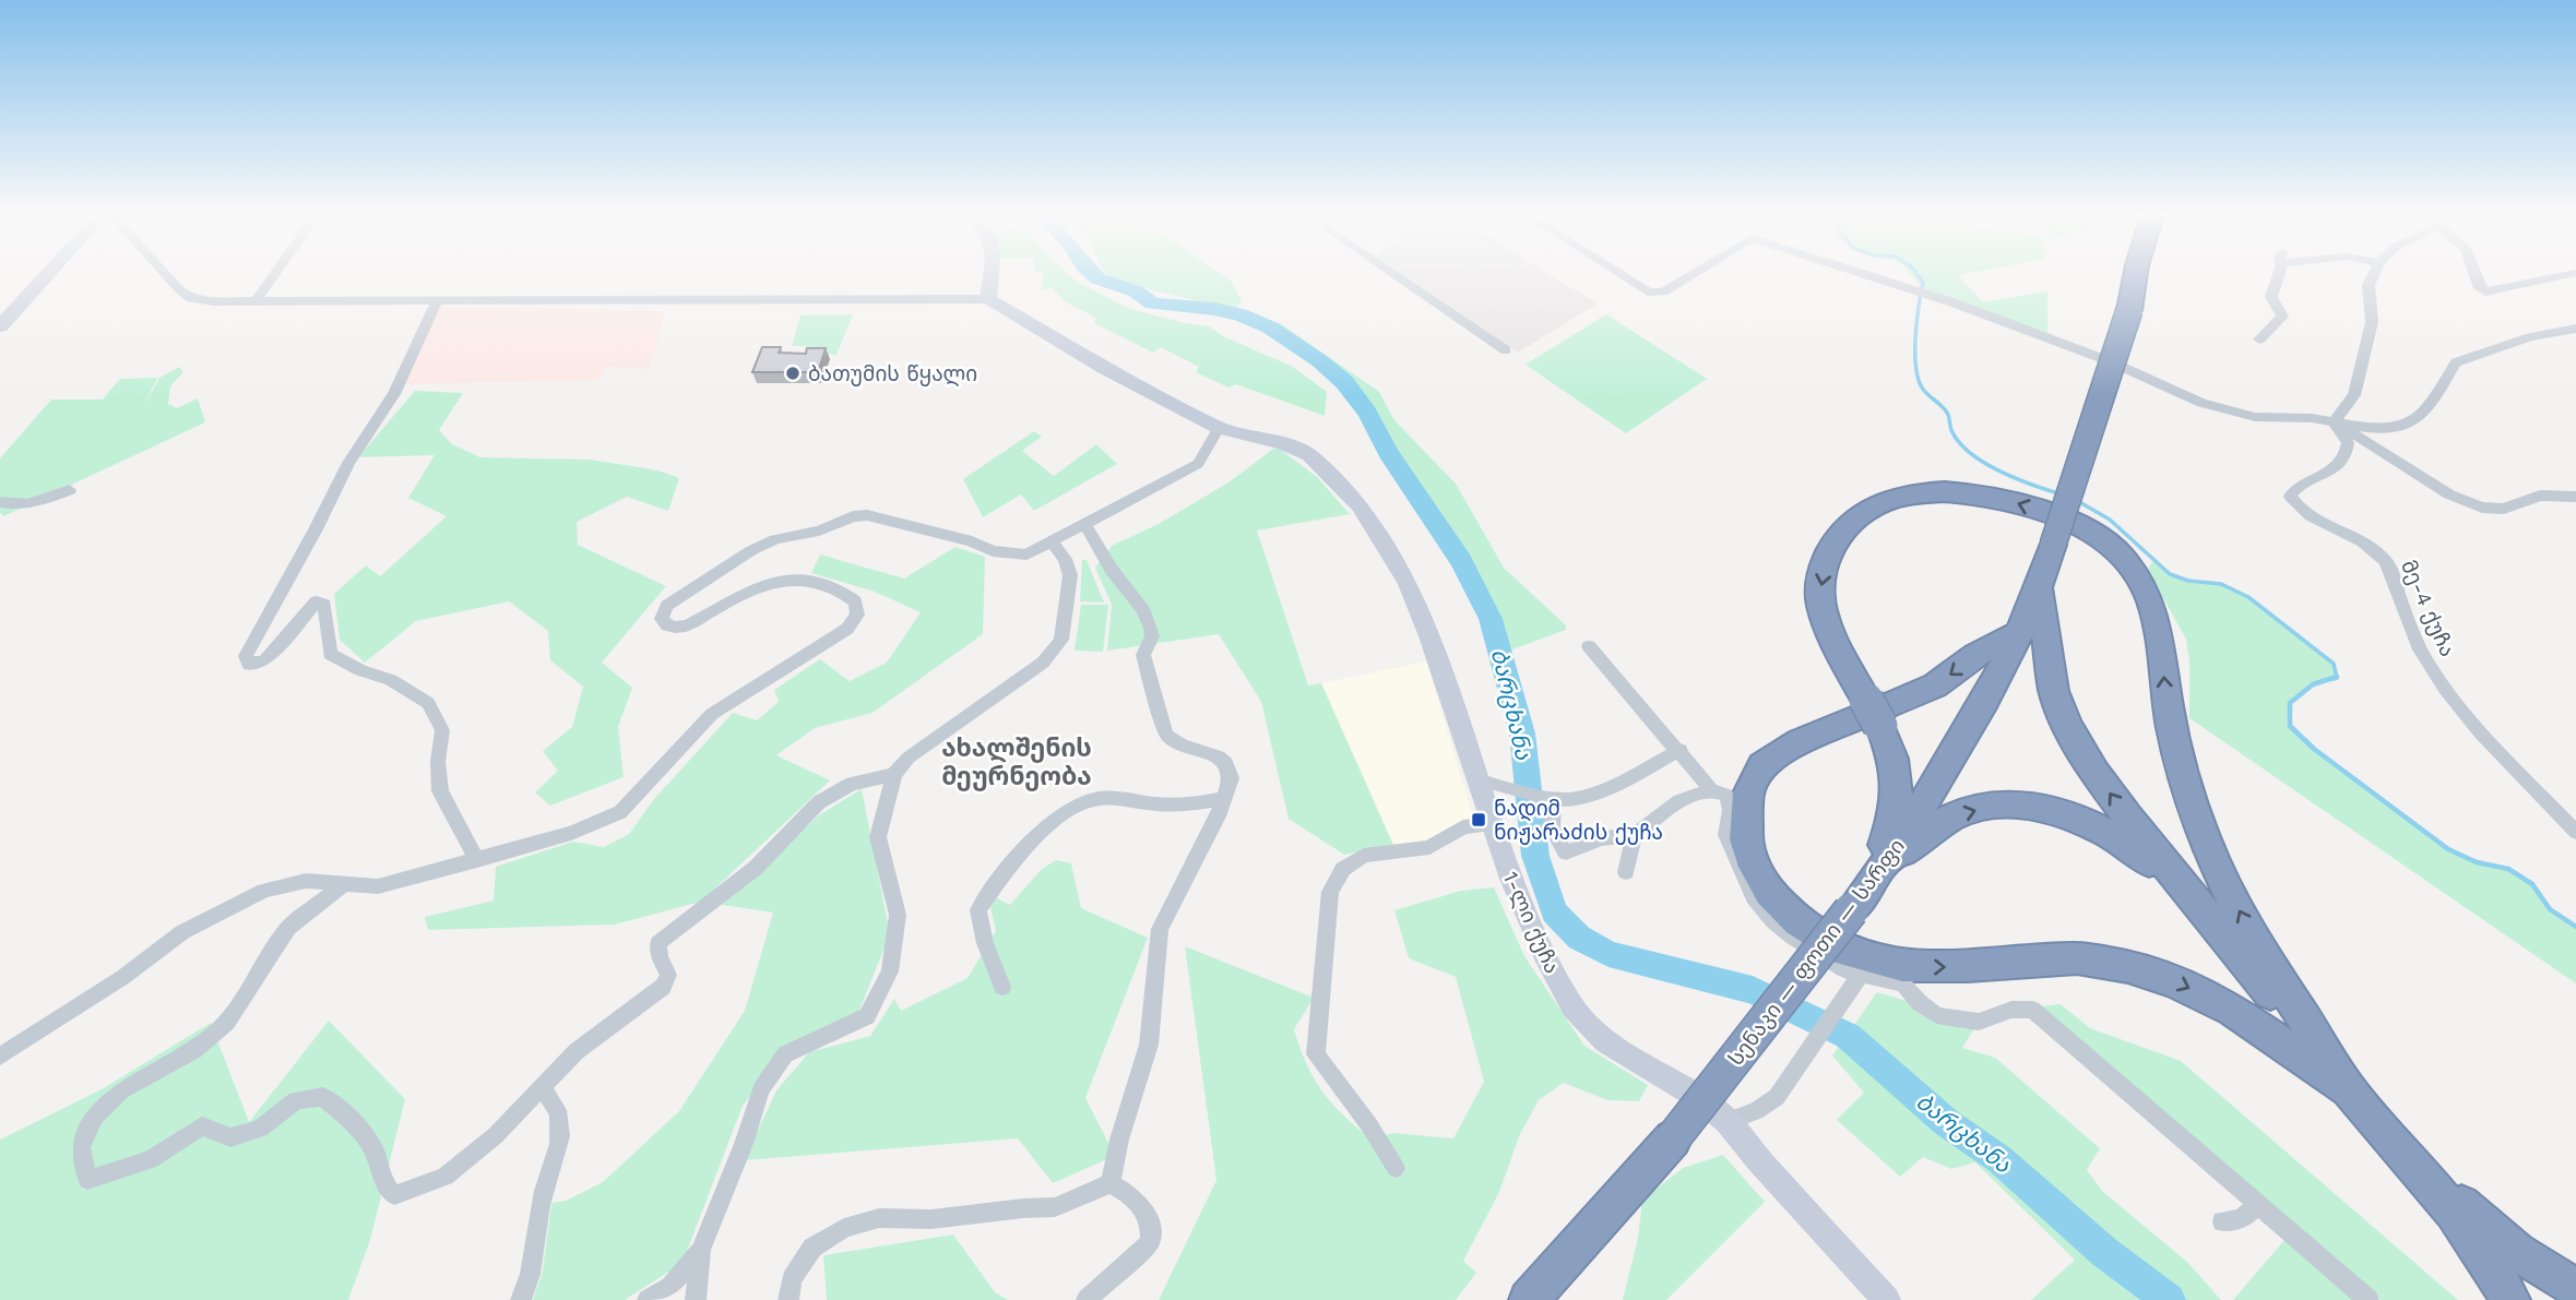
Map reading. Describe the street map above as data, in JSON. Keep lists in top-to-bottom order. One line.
{"streets":{"highway":["სენაკი — ფოთი — სარფი"],"main road":["1-ლი ქუჩა"],"street":["მე-4 ქუჩა"]},"districts":["ახალშენის მეურნეობა"],"water":["ბარცხანა"],"places":{"other":["ბათუმის წყალი"],"transit":["ნადიმ ნიჟარაძის ქუჩა"]}}
